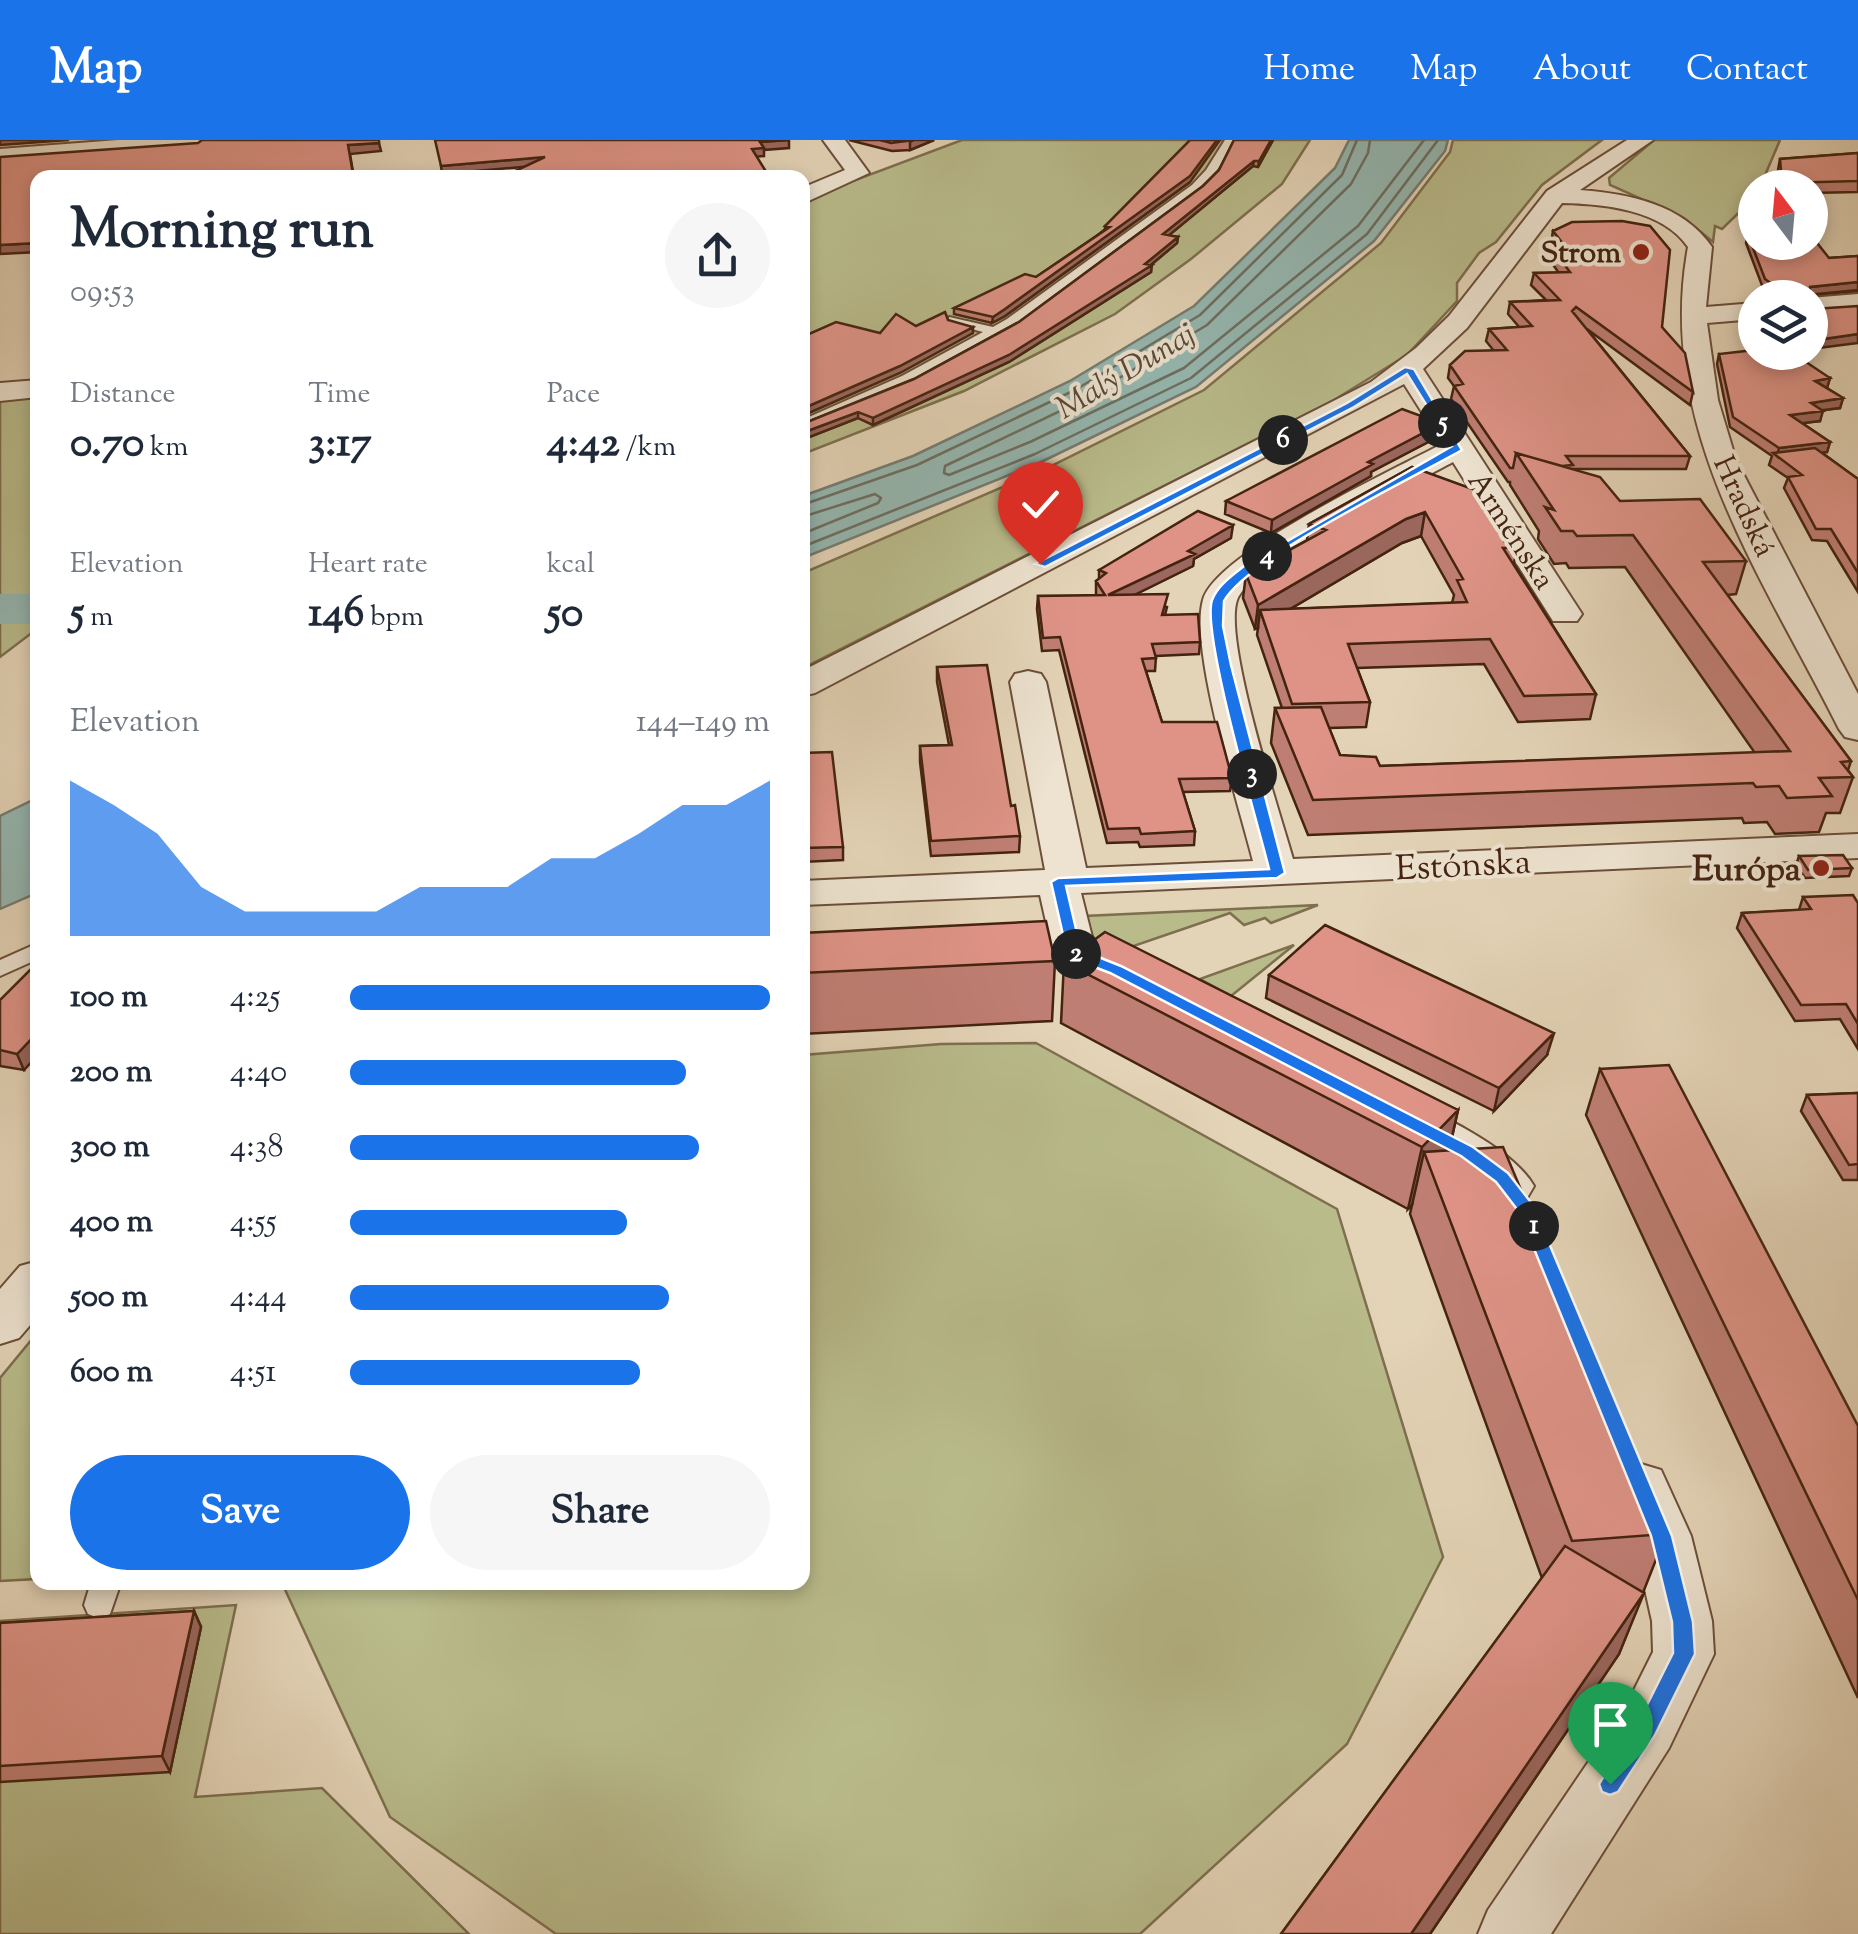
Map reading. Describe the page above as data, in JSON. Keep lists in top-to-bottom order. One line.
{"streets":{"street":["Hradská","Arménska","Estónska"]},"crossings":[["Arménska","Estónska"]],"water":["Malý Dunaj"],"places":["Strom","Európa"],"north":"top","page":{"header":"Map","nav":["Home","Map","About","Contact"],"heading":["Morning run","09:53"],"stats":[["Distance","0.70 km"],["Time","3:17"],["Pace","4:42 /km"],["Elevation","5 m"],["Heart rate","146 bpm"],["kcal","50"]],"pins":["5","6","4","3","2","1"],"chart":["Elevation","144–149 m"],"list":[{"name":"100 m","note":"4:25"},{"name":"200 m","note":"4:40"},{"name":"300 m","note":"4:38"},{"name":"400 m","note":"4:55"},{"name":"500 m","note":"4:44"},{"name":"600 m","note":"4:51"}],"buttons":["Save","Share"]}}
